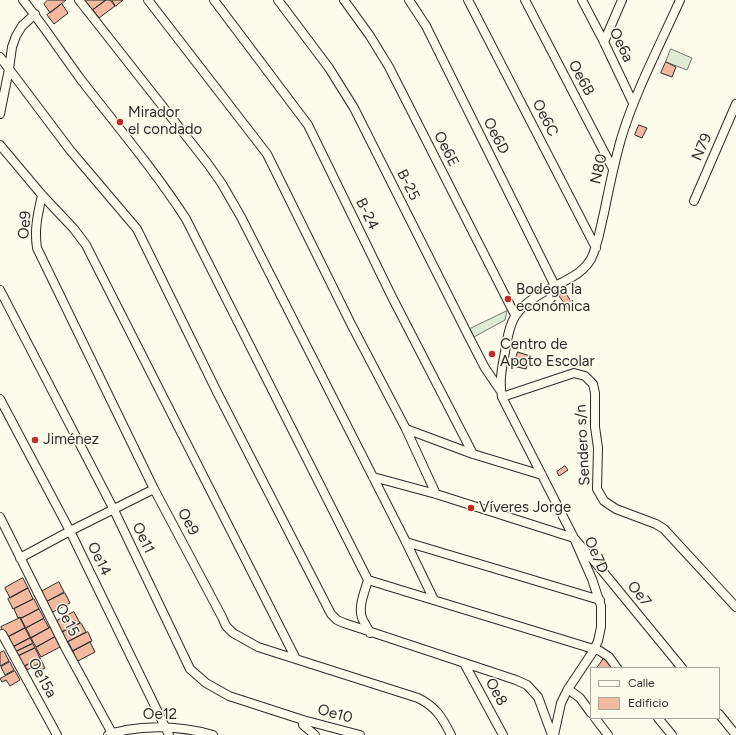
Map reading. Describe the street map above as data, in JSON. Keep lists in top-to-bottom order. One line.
{"streets":{"street":["Oe6a","Oe6B","Oe6C","Oe6D","N79","Oe6E","N80","B-25","B-24","Oe9","Sendero s/n","Oe11","Oe7D","Oe14","Oe7","Oe15","Oe15a","Oe8","Oe10","Oe12"]},"crossings":[["Oe6a","N80"],["Oe6B","N80"],["Oe6C","N80"],["Oe6D","N80"],["Oe6E","N80"],["B-25","Sendero s/n"],["B-25","Oe7D"],["Sendero s/n","Oe7D"],["Oe11","Oe10"],["Oe7D","Oe7"],["Oe14","Oe12"],["Oe15","Oe12"]],"places":["Mirador el condado","Bodega la económica","Centro de Apoto Escolar","Jiménez","Víveres Jorge"],"legend":["Calle","Edificio"]}
